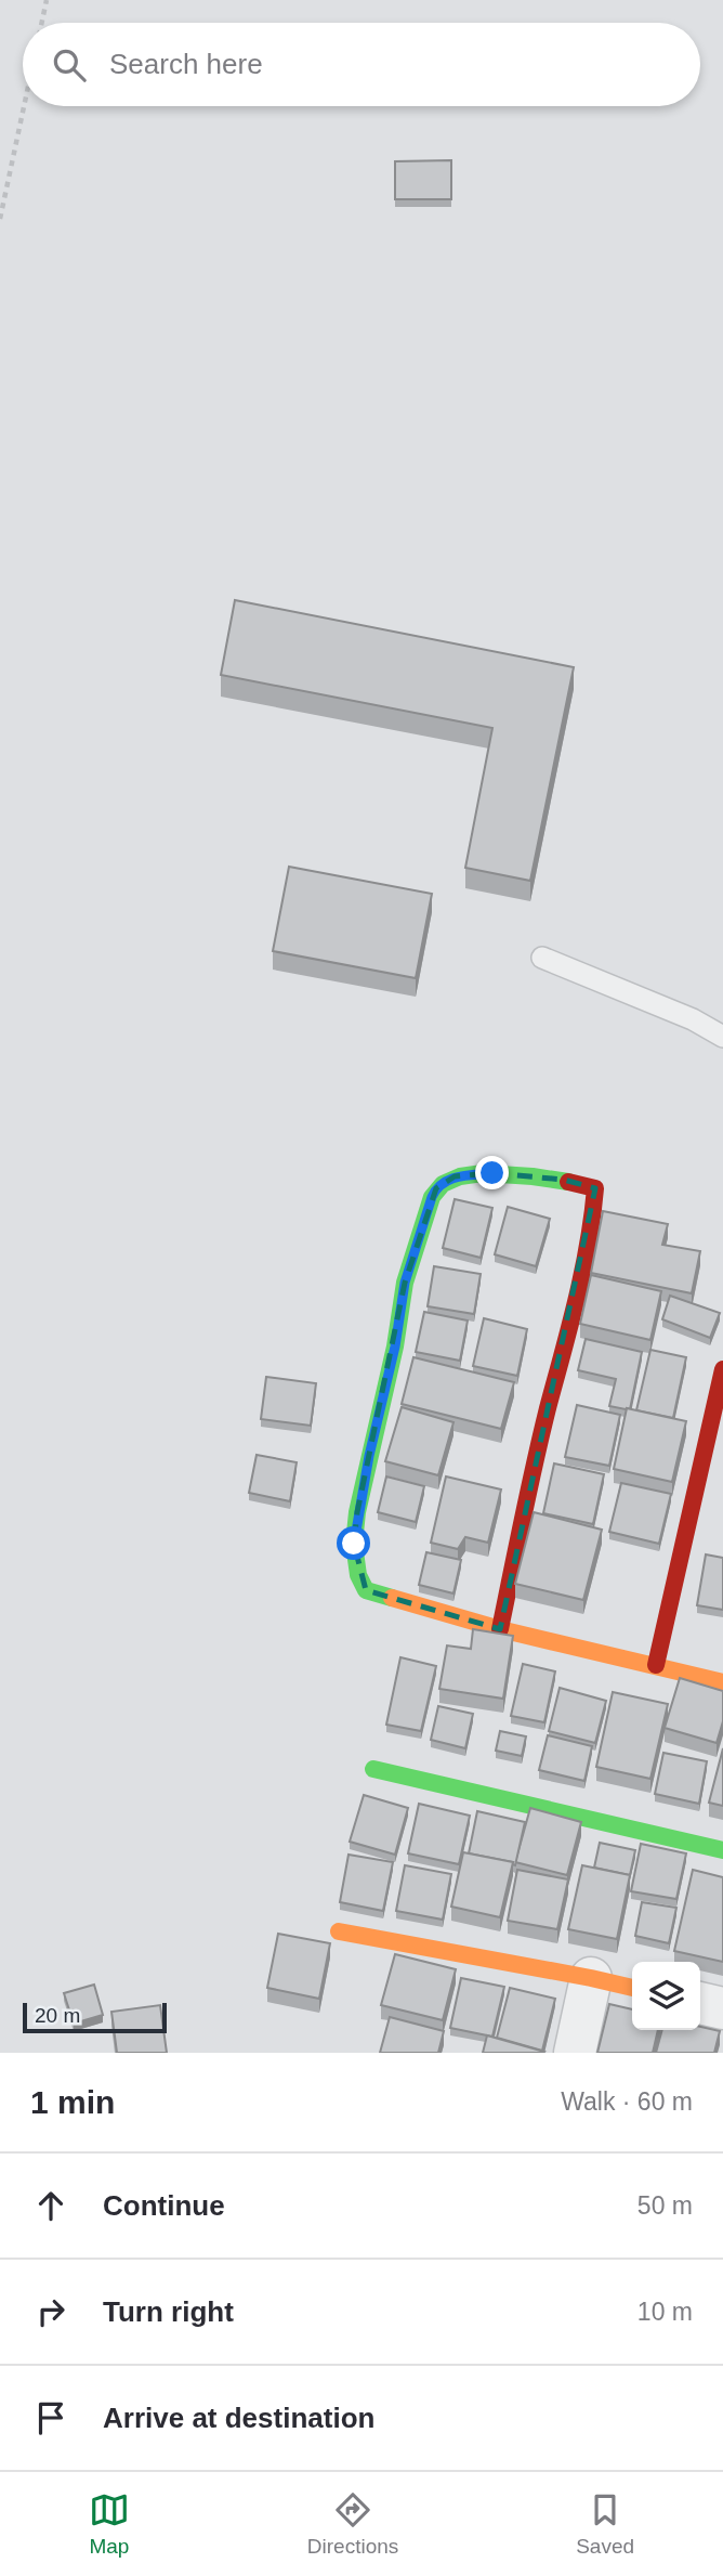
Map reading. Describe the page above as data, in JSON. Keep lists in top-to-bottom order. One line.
{"scale_bar":"20 m","page":{"search":"Search here","scale":"20 m","heading":["1 min","Walk · 60 m"],"list":[["Continue","50 m"],["Turn right","10 m"],"Arrive at destination"],"nav":["Map","Directions","Saved"]}}
